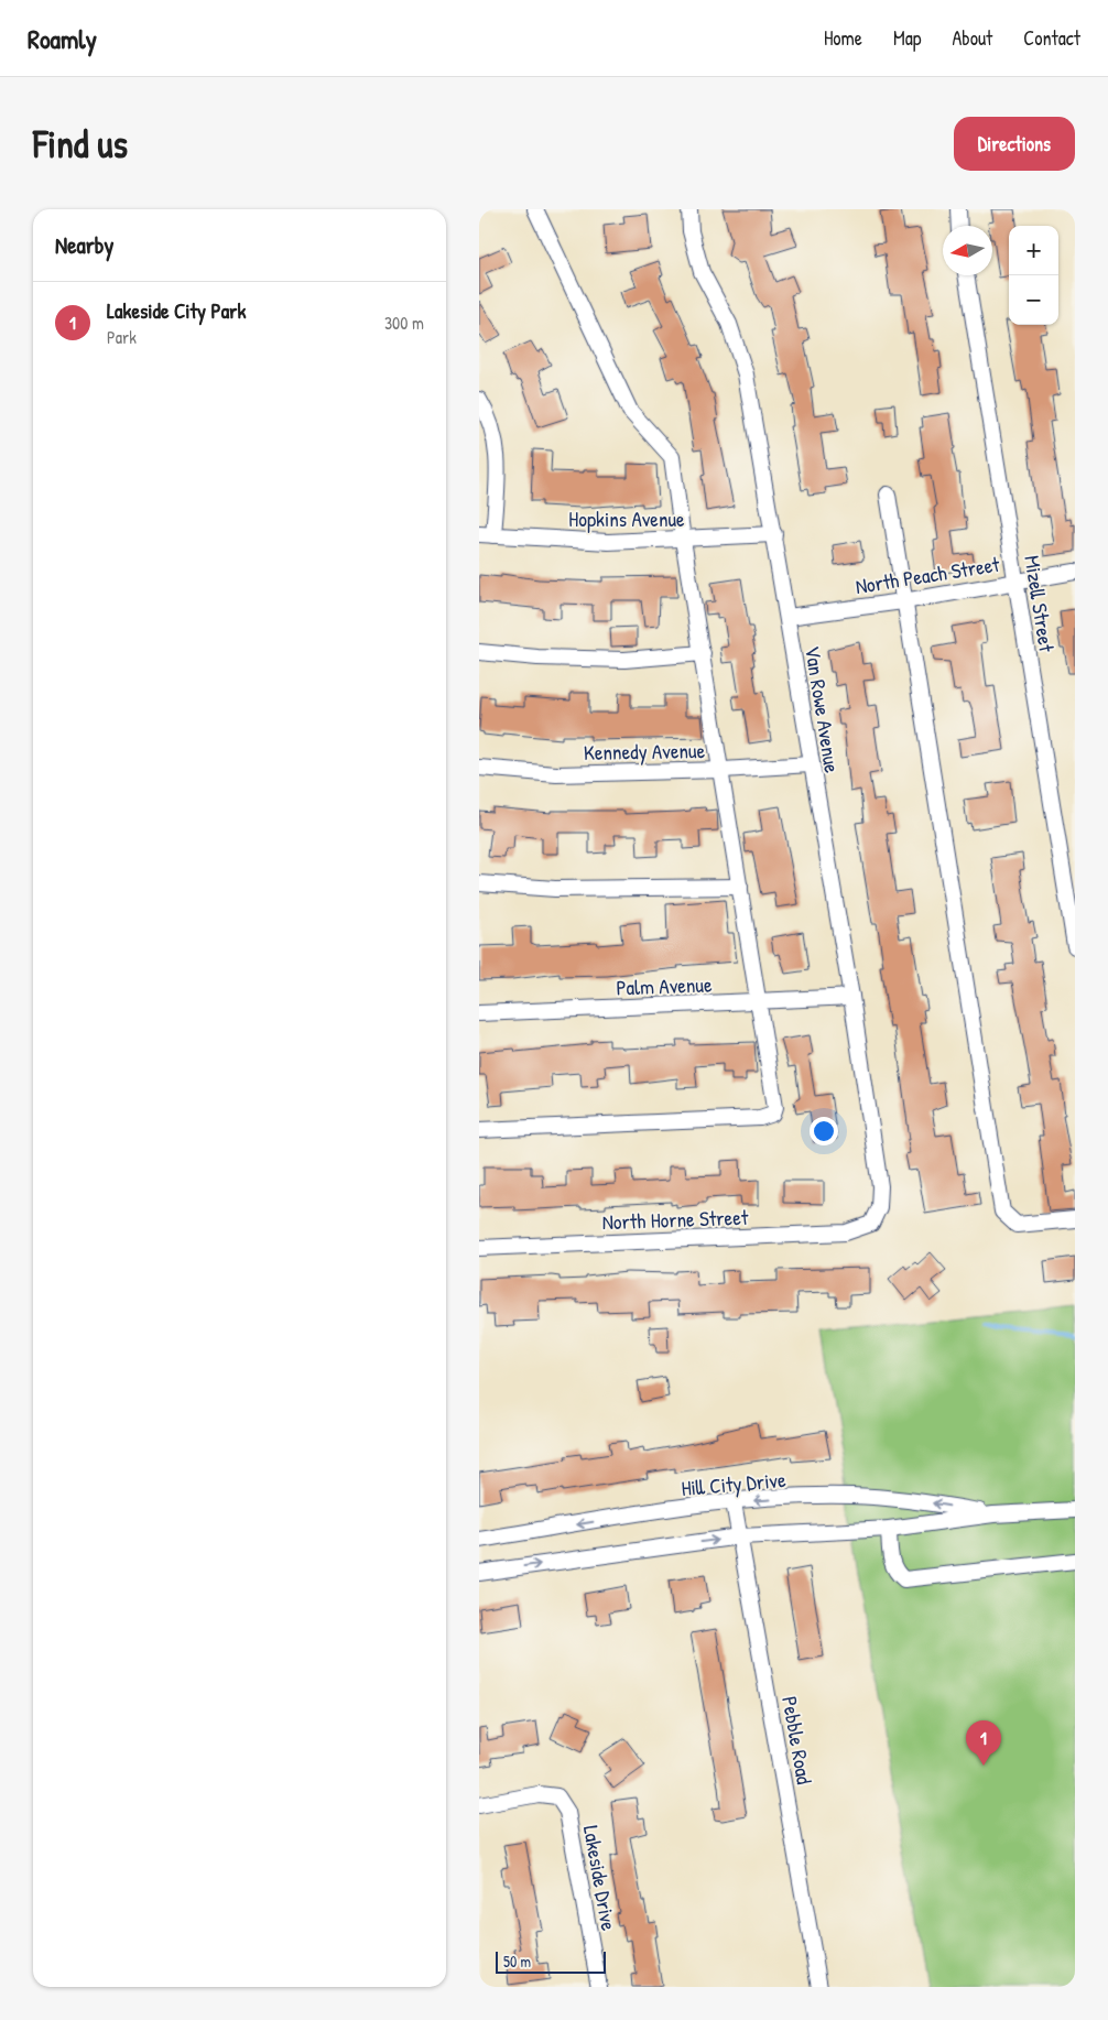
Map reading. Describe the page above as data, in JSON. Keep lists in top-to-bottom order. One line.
{"streets":{"street":["Hopkins Avenue","North Peach Street","Mizell Street","Van Rowe Avenue","Kennedy Avenue","Palm Avenue","North Horne Street","Hill City Drive","Pebble Road","Lakeside Drive"]},"crossings":[["Hopkins Avenue","Van Rowe Avenue"],["North Peach Street","Mizell Street"],["North Peach Street","Van Rowe Avenue"],["Van Rowe Avenue","Kennedy Avenue"],["Van Rowe Avenue","Palm Avenue"],["Van Rowe Avenue","North Horne Street"],["Hill City Drive","Pebble Road"]],"scale_bar":"50 m","north":"left","page":{"header":"Roamly","nav":["Home","Map","About","Contact"],"buttons":"Directions","title":"Find us","heading":"Nearby","map_buttons":["+","−"],"list":[{"mark":"1","name":"Lakeside City Park","note":"Park","value":"300 m"}],"pins":"1","scale":"50 m"}}
